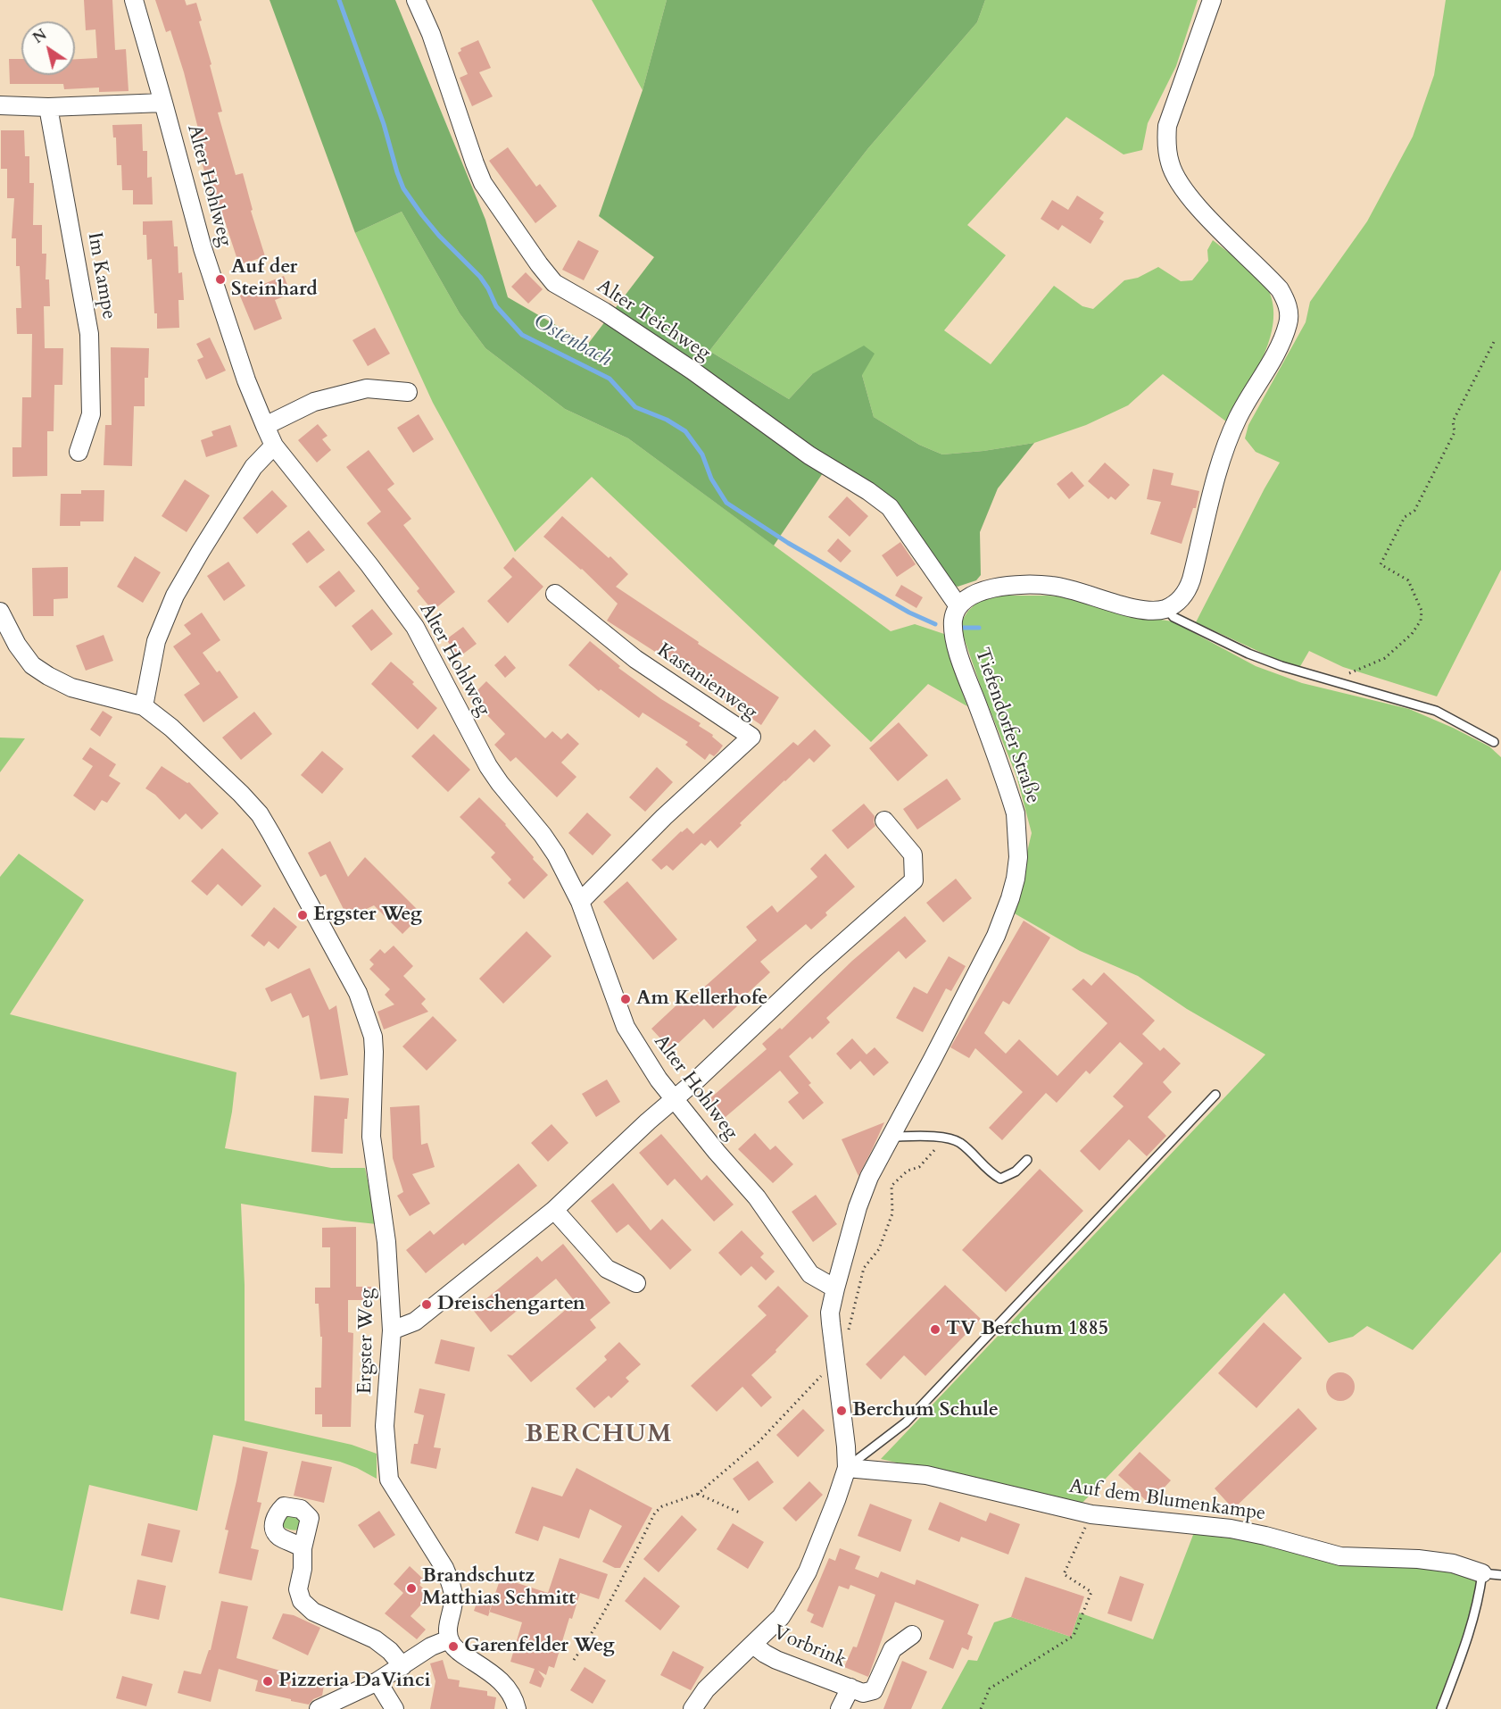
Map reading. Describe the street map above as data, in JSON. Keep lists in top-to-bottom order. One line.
{"streets":{"street":["Alter Hohlweg","Im Kampe","Alter Teichweg","Kastanienweg","Tiefendorfer Straße","Ergster Weg","Auf dem Blumenkampe","Vorbrink"]},"crossings":[["Alter Hohlweg","Kastanienweg"],["Alter Hohlweg","Tiefendorfer Straße"],["Alter Teichweg","Tiefendorfer Straße"],["Tiefendorfer Straße","Auf dem Blumenkampe"],["Tiefendorfer Straße","Vorbrink"]],"districts":["BERCHUM"],"water":["Ostenbach"],"places":["Auf der Steinhard","Ergster Weg","Am Kellerhofe","Dreischengarten","TV Berchum 1885","Berchum Schule","Brandschutz Matthias Schmitt","Garenfelder Weg","Pizzeria DaVinci"],"north":"top left"}
